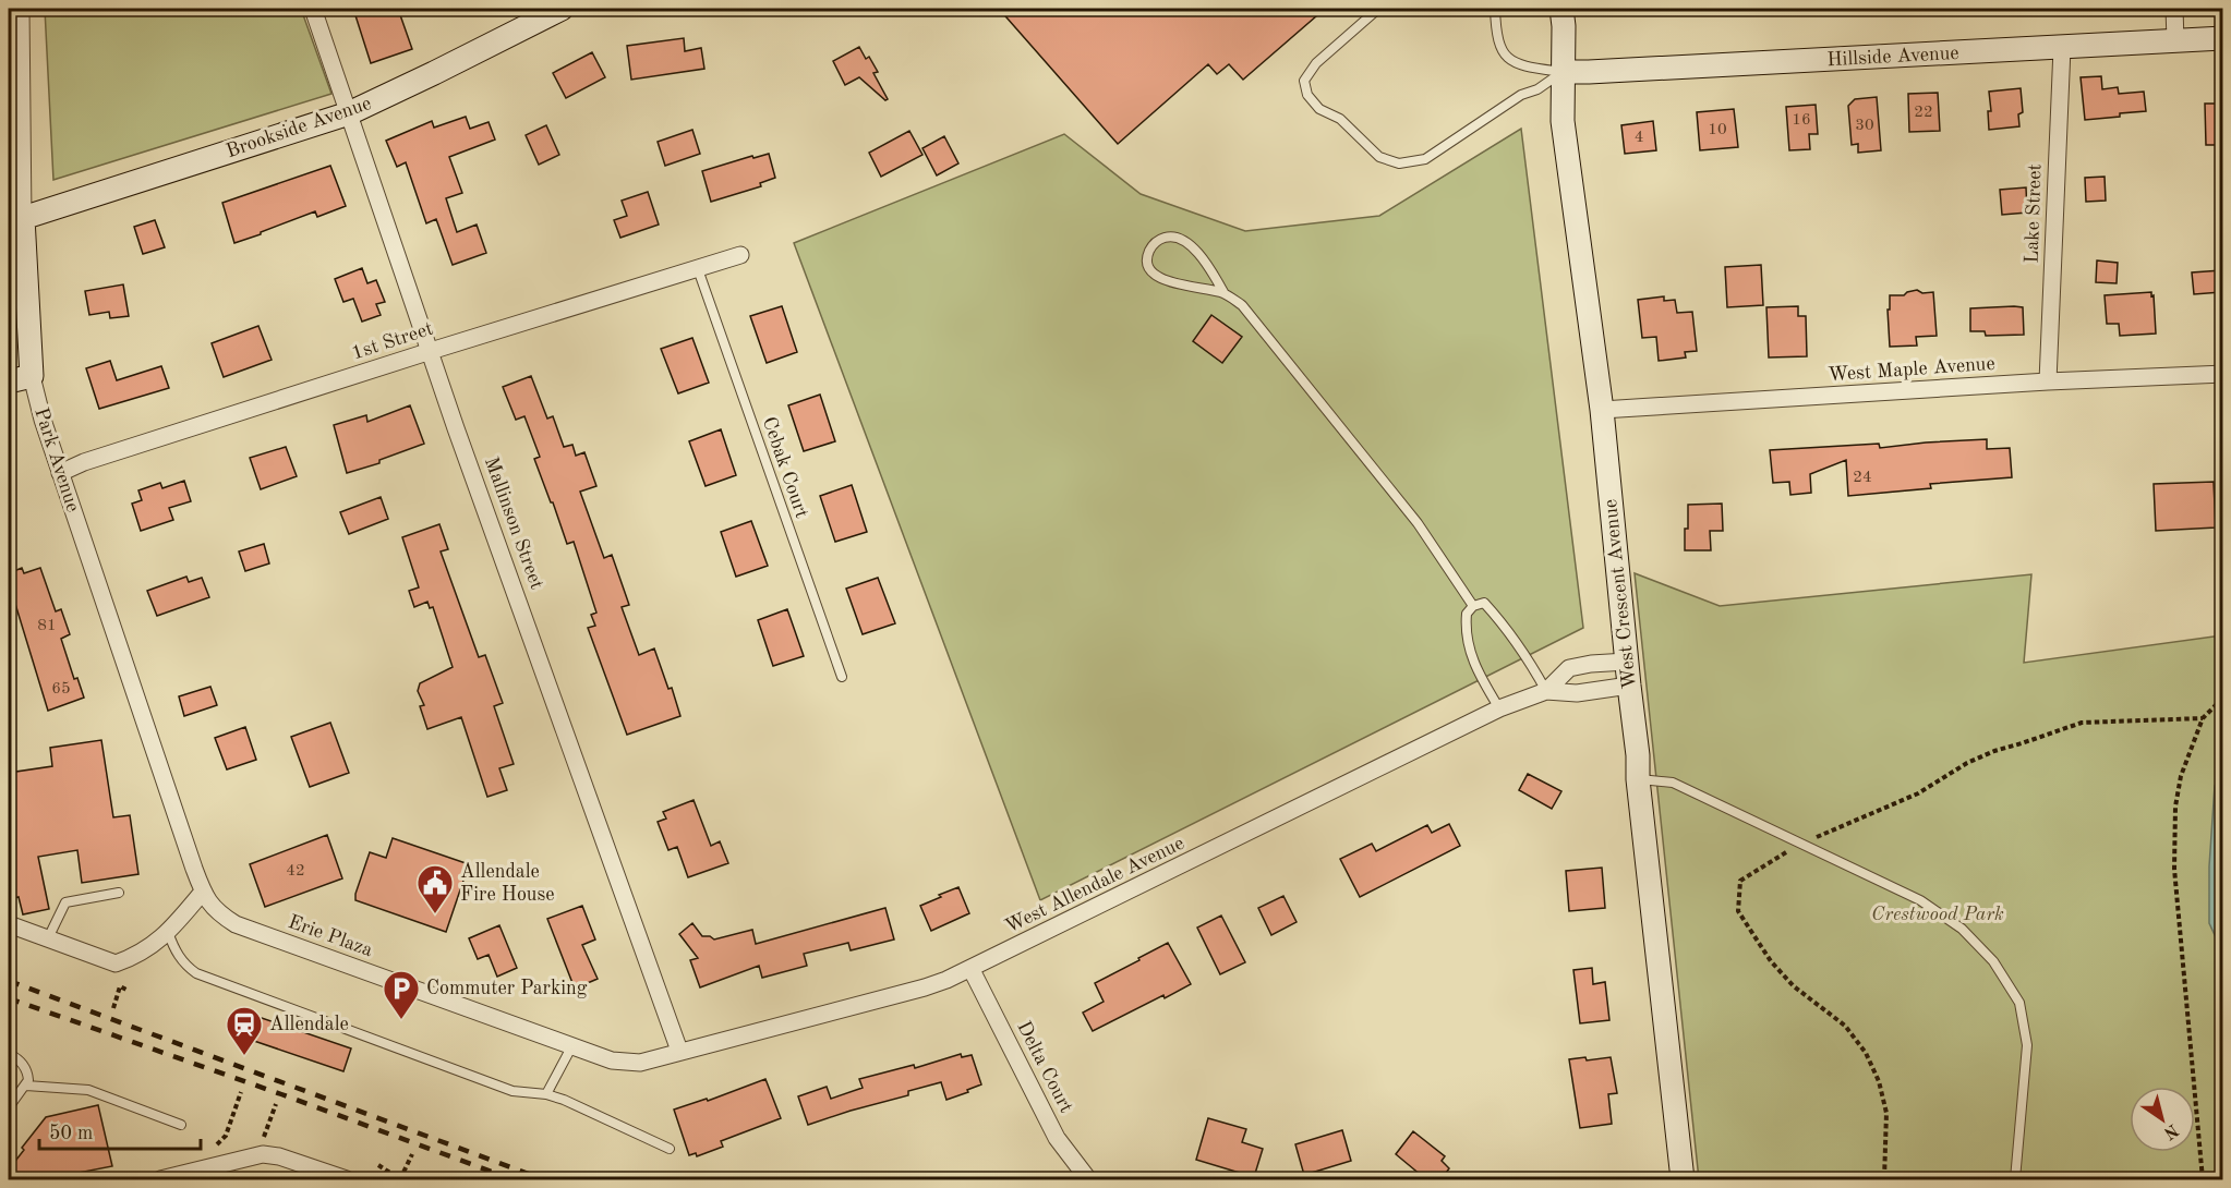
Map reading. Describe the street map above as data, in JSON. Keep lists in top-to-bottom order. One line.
{"streets":{"main road":["Hillside Avenue","Brookside Avenue","Park Avenue","West Crescent Avenue"],"street":["Lake Street","1st Street","West Maple Avenue","Mallinson Street","West Allendale Avenue","Erie Plaza","Delta Court"],"lane":["Cebak Court"]},"crossings":[["Hillside Avenue","Lake Street"],["Hillside Avenue","West Crescent Avenue"],["Brookside Avenue","Park Avenue"],["Brookside Avenue","Mallinson Street"],["Lake Street","West Maple Avenue"],["1st Street","Park Avenue"],["1st Street","Cebak Court"],["1st Street","Mallinson Street"],["West Maple Avenue","West Crescent Avenue"],["Park Avenue","Erie Plaza"],["Mallinson Street","West Allendale Avenue"],["West Crescent Avenue","West Allendale Avenue"],["West Allendale Avenue","Erie Plaza"],["West Allendale Avenue","Delta Court"]],"parks":["Crestwood Park"],"places":{"public building":["Allendale Fire House"],"parking":["Commuter Parking"],"station":["Allendale"]},"house_numbers":["22","16","30","10","4","24","81","65","42"],"scale_bar":"50 m","north":"bottom right"}
